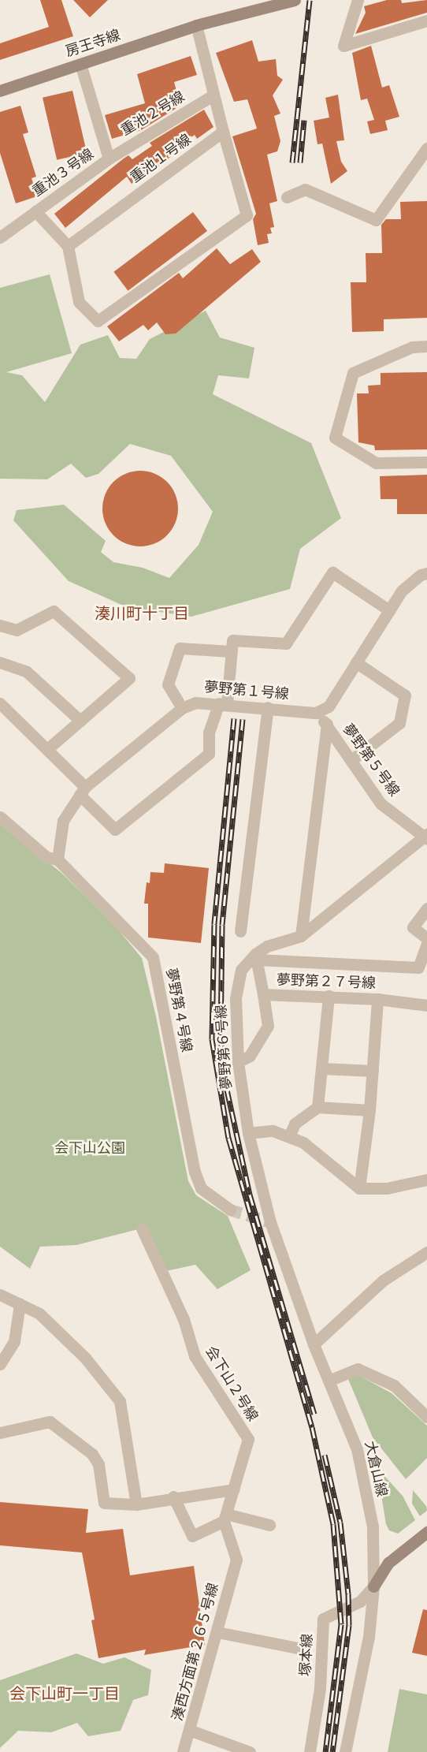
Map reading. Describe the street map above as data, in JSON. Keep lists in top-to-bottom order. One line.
{"streets":{"street":["房王寺線","重池２号線","重池１号線","重池３号線","夢野第１号線","夢野第５号線","夢野第２７号線","夢野第４号線","夢野第６号線","会下山２号線","大倉山線","湊西方面第２６５号線","塚本線"]},"crossings":[["重池２号線","重池３号線"],["夢野第１号線","夢野第５号線"],["夢野第５号線","夢野第６号線"],["夢野第２７号線","夢野第６号線"],["夢野第６号線","大倉山線"],["会下山２号線","湊西方面第２６５号線"],["大倉山線","塚本線"]],"districts":["湊川町十丁目","会下山町一丁目"],"parks":["会下山公園"]}
